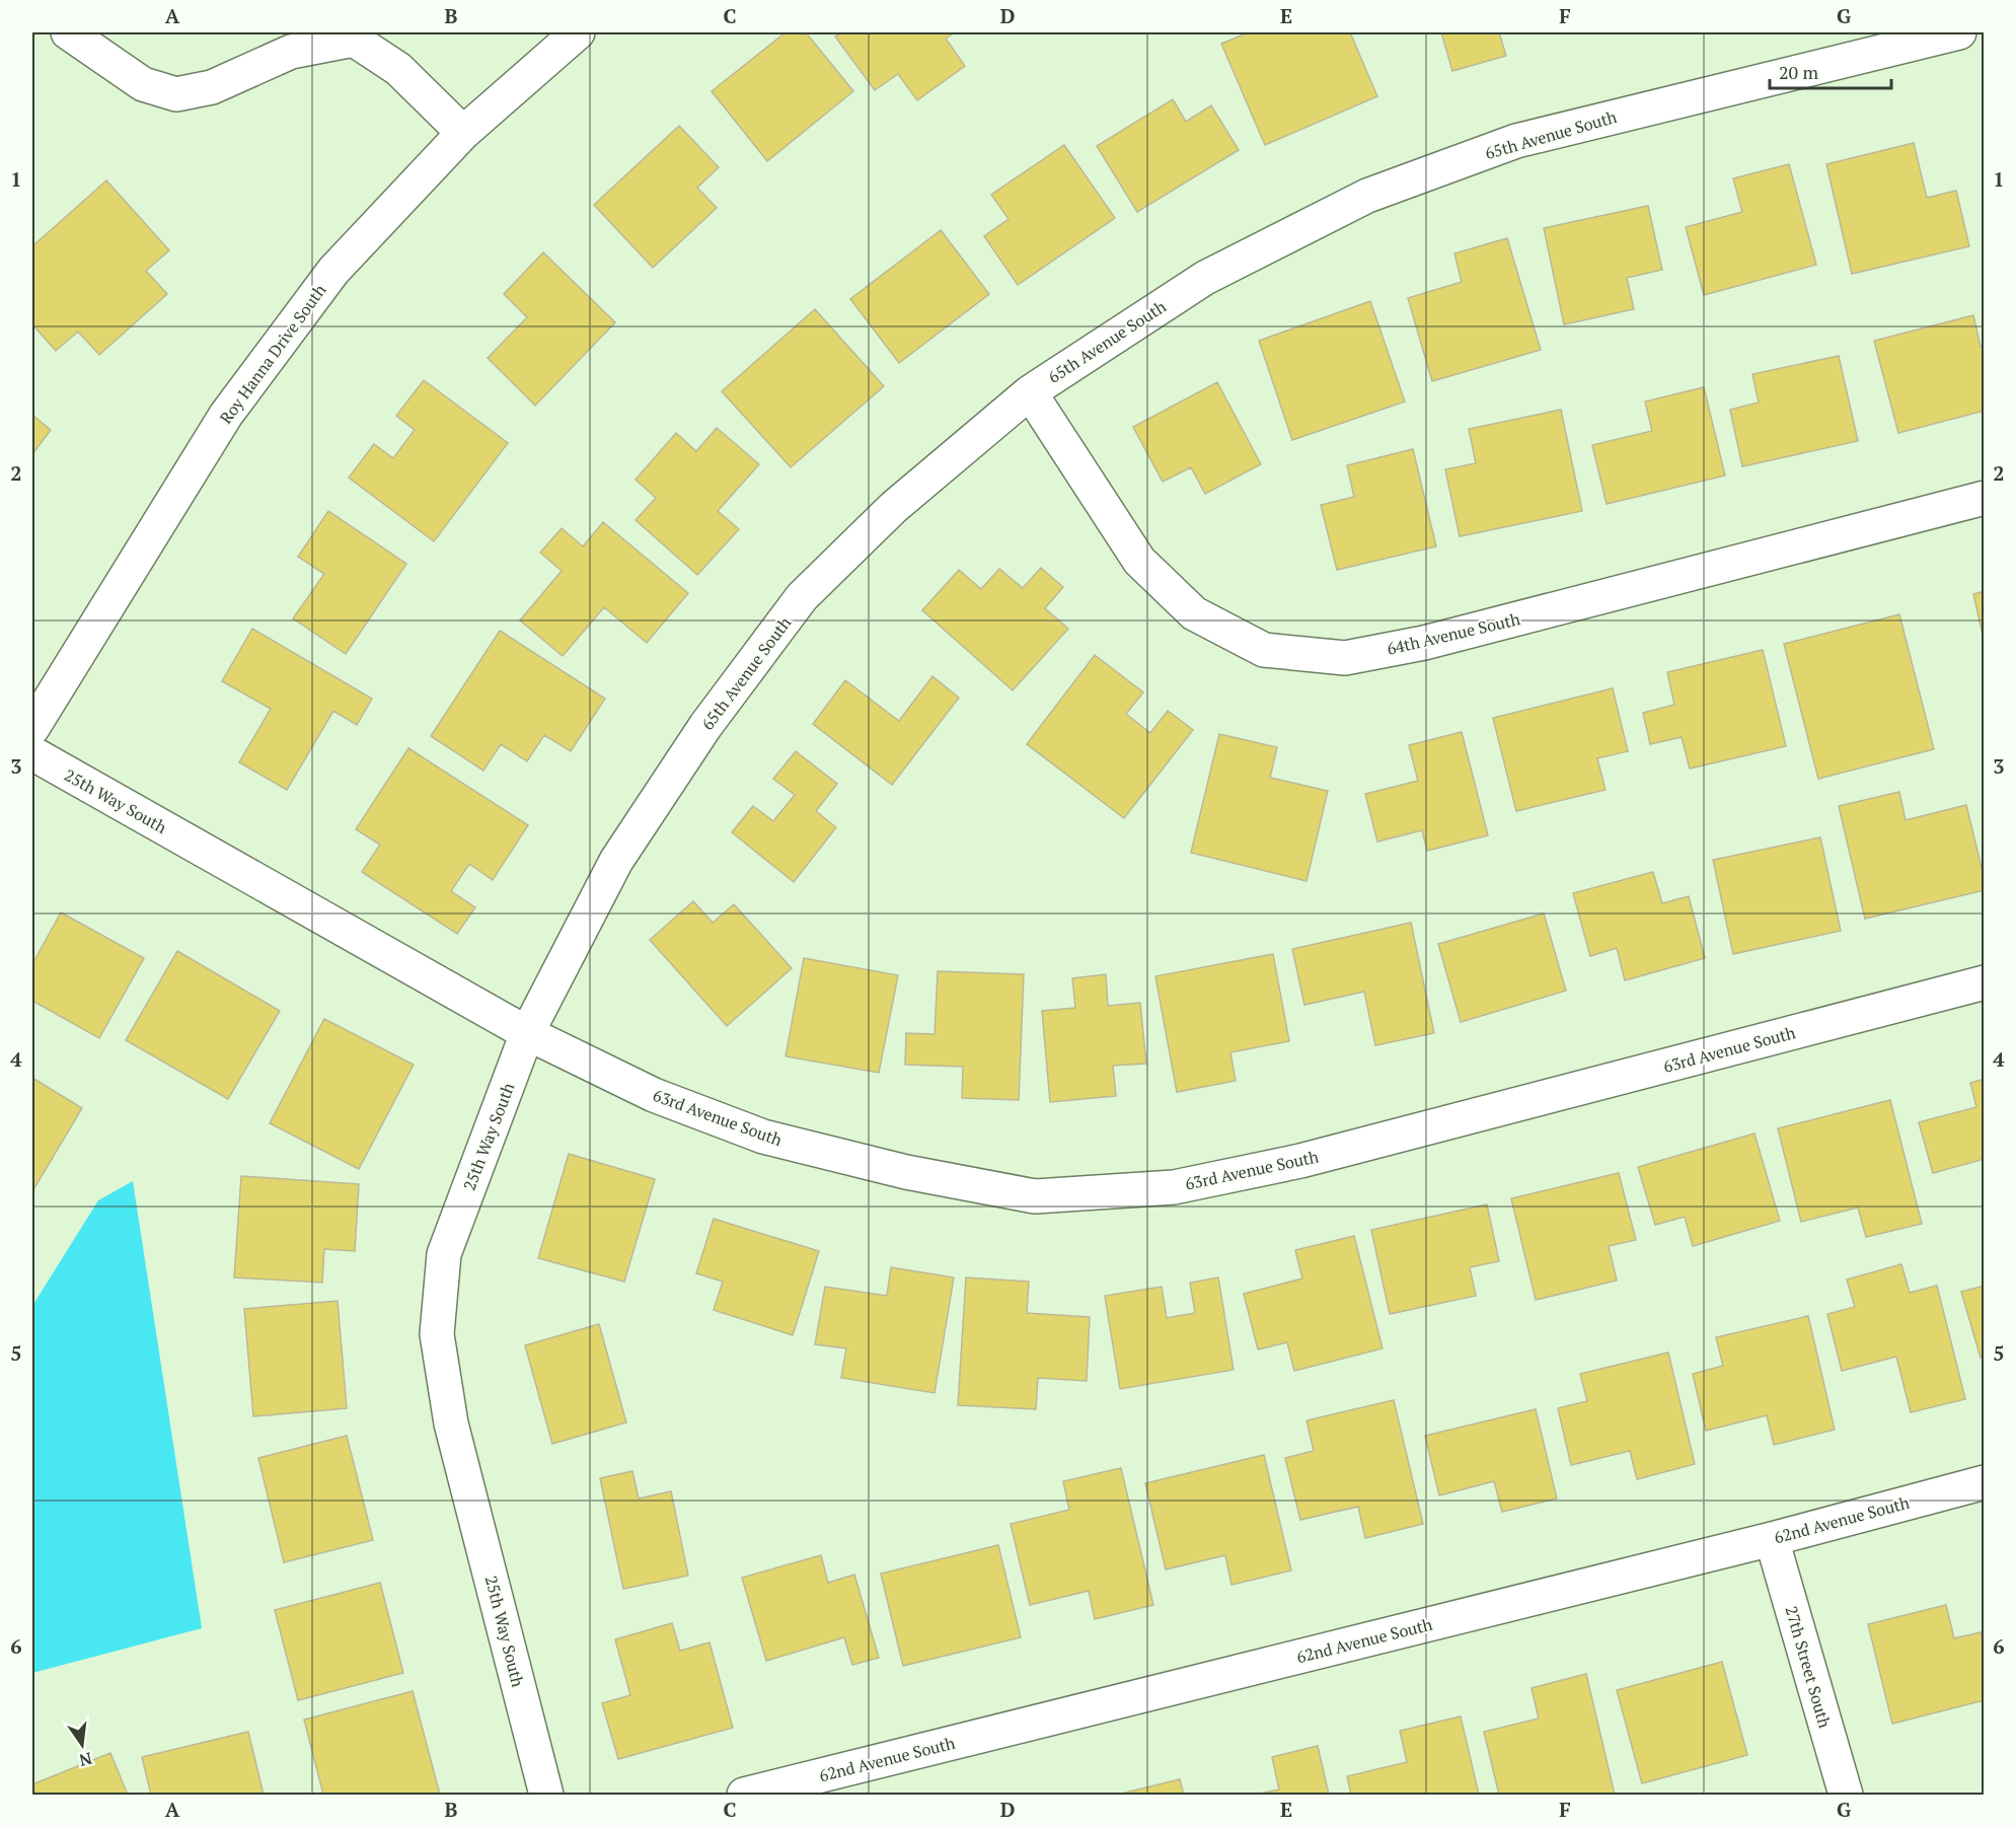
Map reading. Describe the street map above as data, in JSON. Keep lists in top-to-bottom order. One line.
{"streets":{"street":["65th Avenue South","Roy Hanna Drive South","64th Avenue South","25th Way South","63rd Avenue South","62nd Avenue South","27th Street South"]},"crossings":[["65th Avenue South","64th Avenue South"],["65th Avenue South","25th Way South"],["65th Avenue South","63rd Avenue South"],["25th Way South","63rd Avenue South"],["62nd Avenue South","27th Street South"]],"scale_bar":"20 m","north":"bottom","grid":{"columns":["A","B","C","D","E","F","G"],"rows":["1","2","3","4","5","6"]}}
